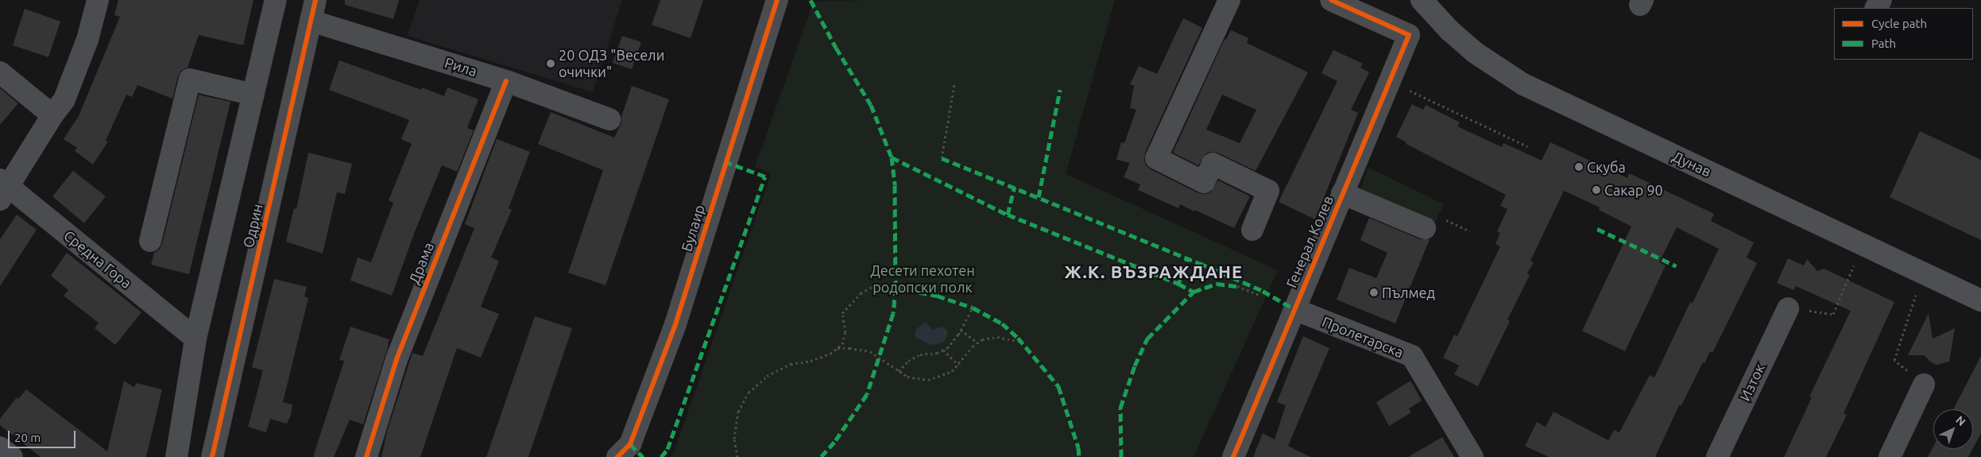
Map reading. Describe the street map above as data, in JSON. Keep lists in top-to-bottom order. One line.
{"streets":{"main road":["Дунав"],"street":["Рила","Одрин","Булаир","Генерал Колев","Средна Гора","Драма","Пролетарска","Изток"]},"crossings":[["Рила","Одрин"],["Рила","Драма"],["Одрин","Средна Гора"],["Генерал Колев","Пролетарска"]],"districts":["Ж.К. ВЪЗРАЖДАНЕ"],"parks":["Десети пехотен родопски полк"],"places":["20 ОДЗ \"Весели очички\"","Скуба","Сакар 90","Пълмед"],"legend":["Cycle path","Path"],"scale_bar":"20 m","north":"top right"}
